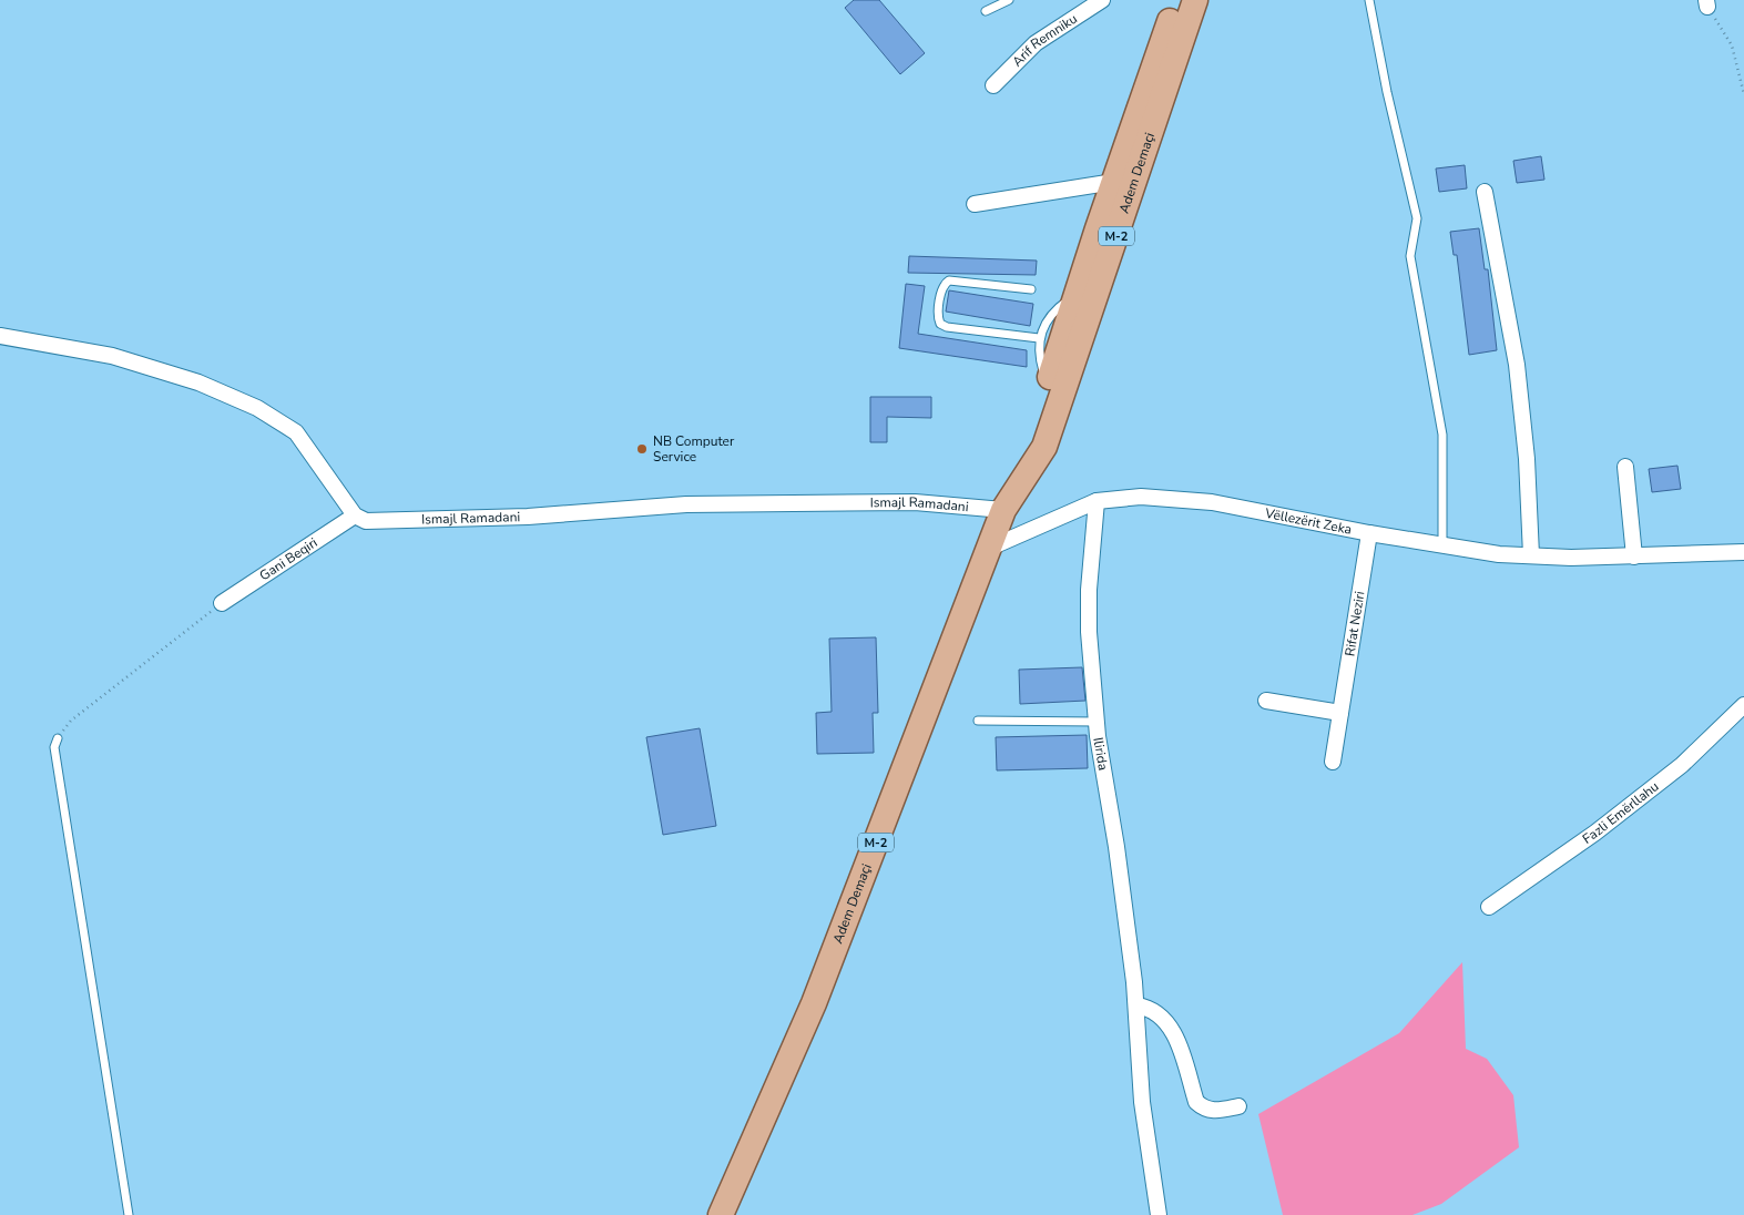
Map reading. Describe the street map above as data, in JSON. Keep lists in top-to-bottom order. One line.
{"streets":{"main road":["Adem Demaçi","M-2"],"street":["Arif Remniku","Ismajl Ramadani","Vëllezërit Zeka","Gani Beqiri","Rifat Neziri","Ilirida","Fazli Emërllahu"]},"crossings":[["Adem Demaçi","Ismajl Ramadani"],["Adem Demaçi","Vëllezërit Zeka"],["Ismajl Ramadani","Gani Beqiri"],["Vëllezërit Zeka","Rifat Neziri"],["Vëllezërit Zeka","Ilirida"]],"places":["NB Computer Service"]}
